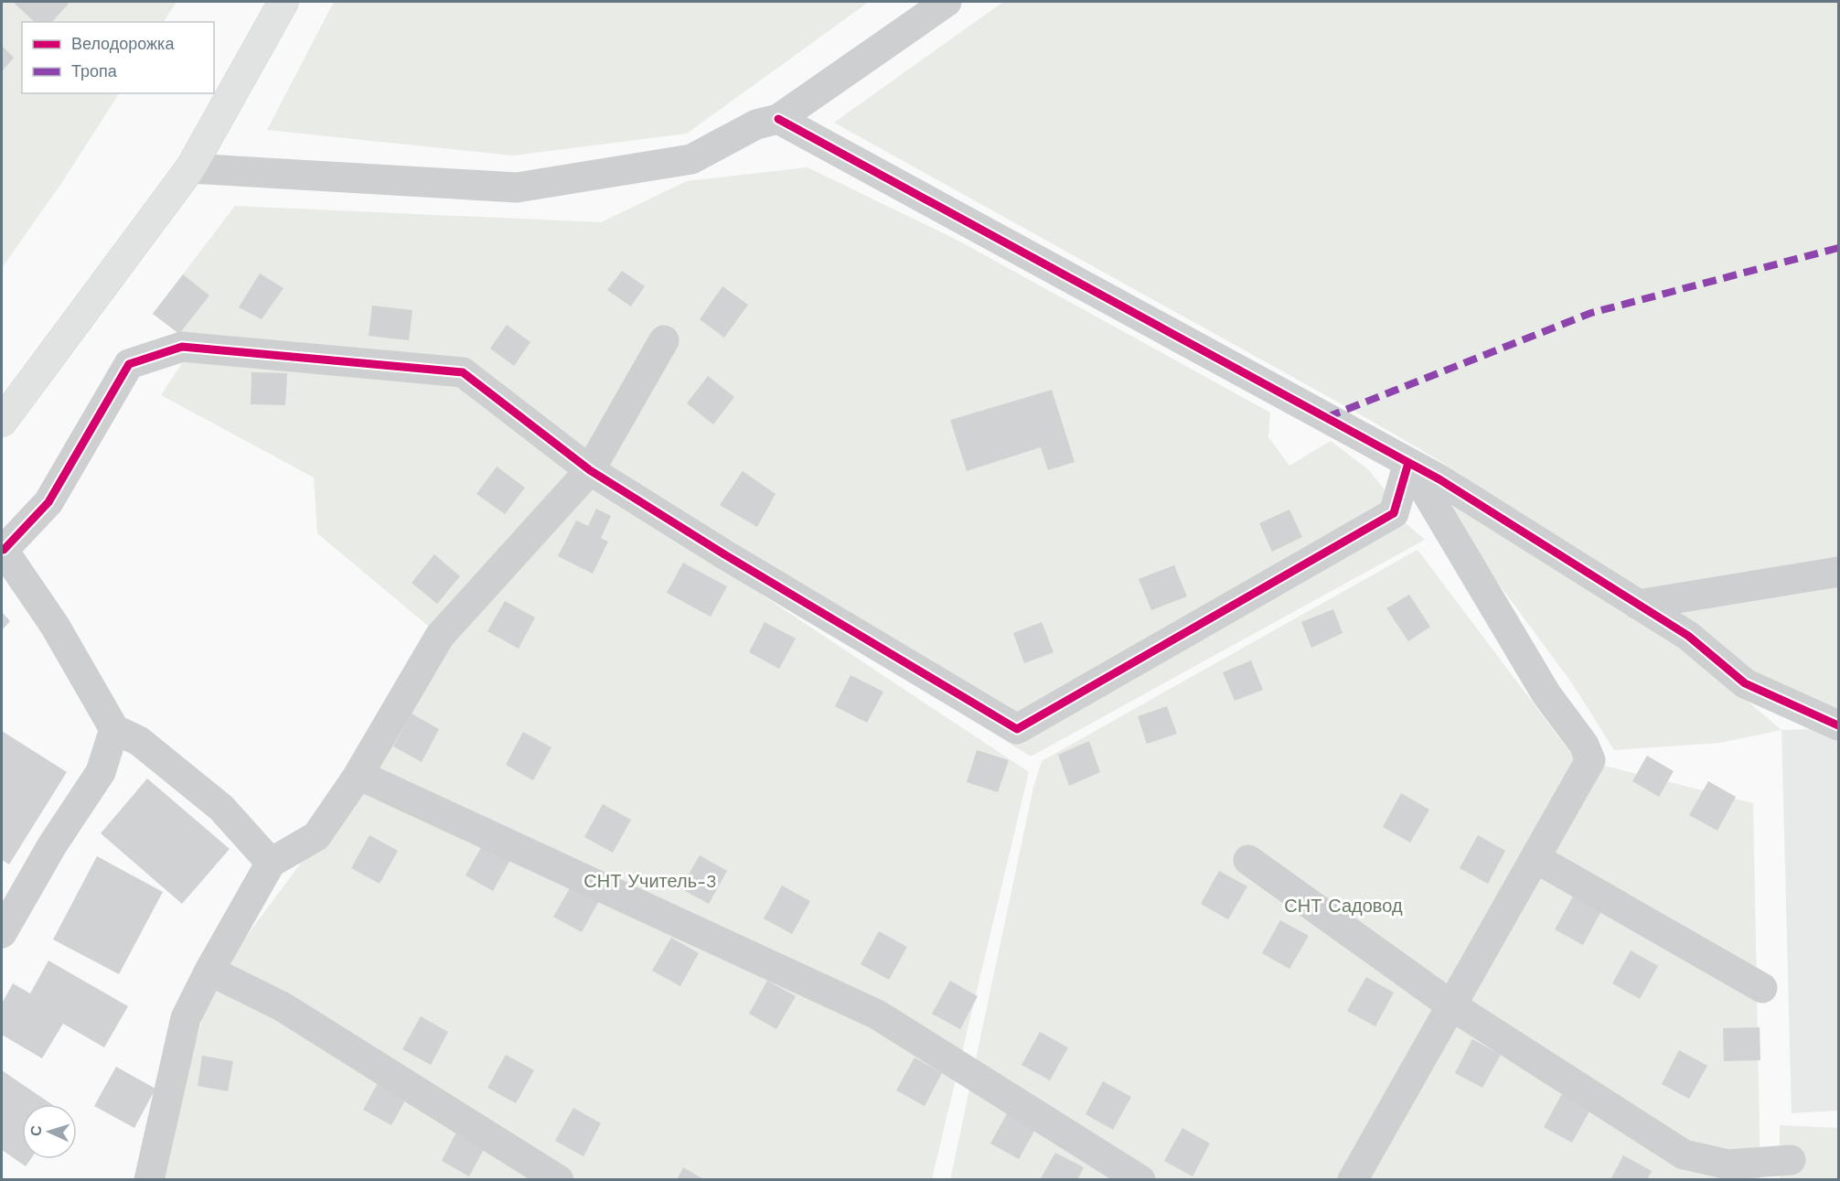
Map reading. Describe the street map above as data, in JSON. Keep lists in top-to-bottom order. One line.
{"parks":["СНТ Учитель-3","СНТ Садовод"],"legend":["Велодорожка","Тропа"],"north":"left"}
